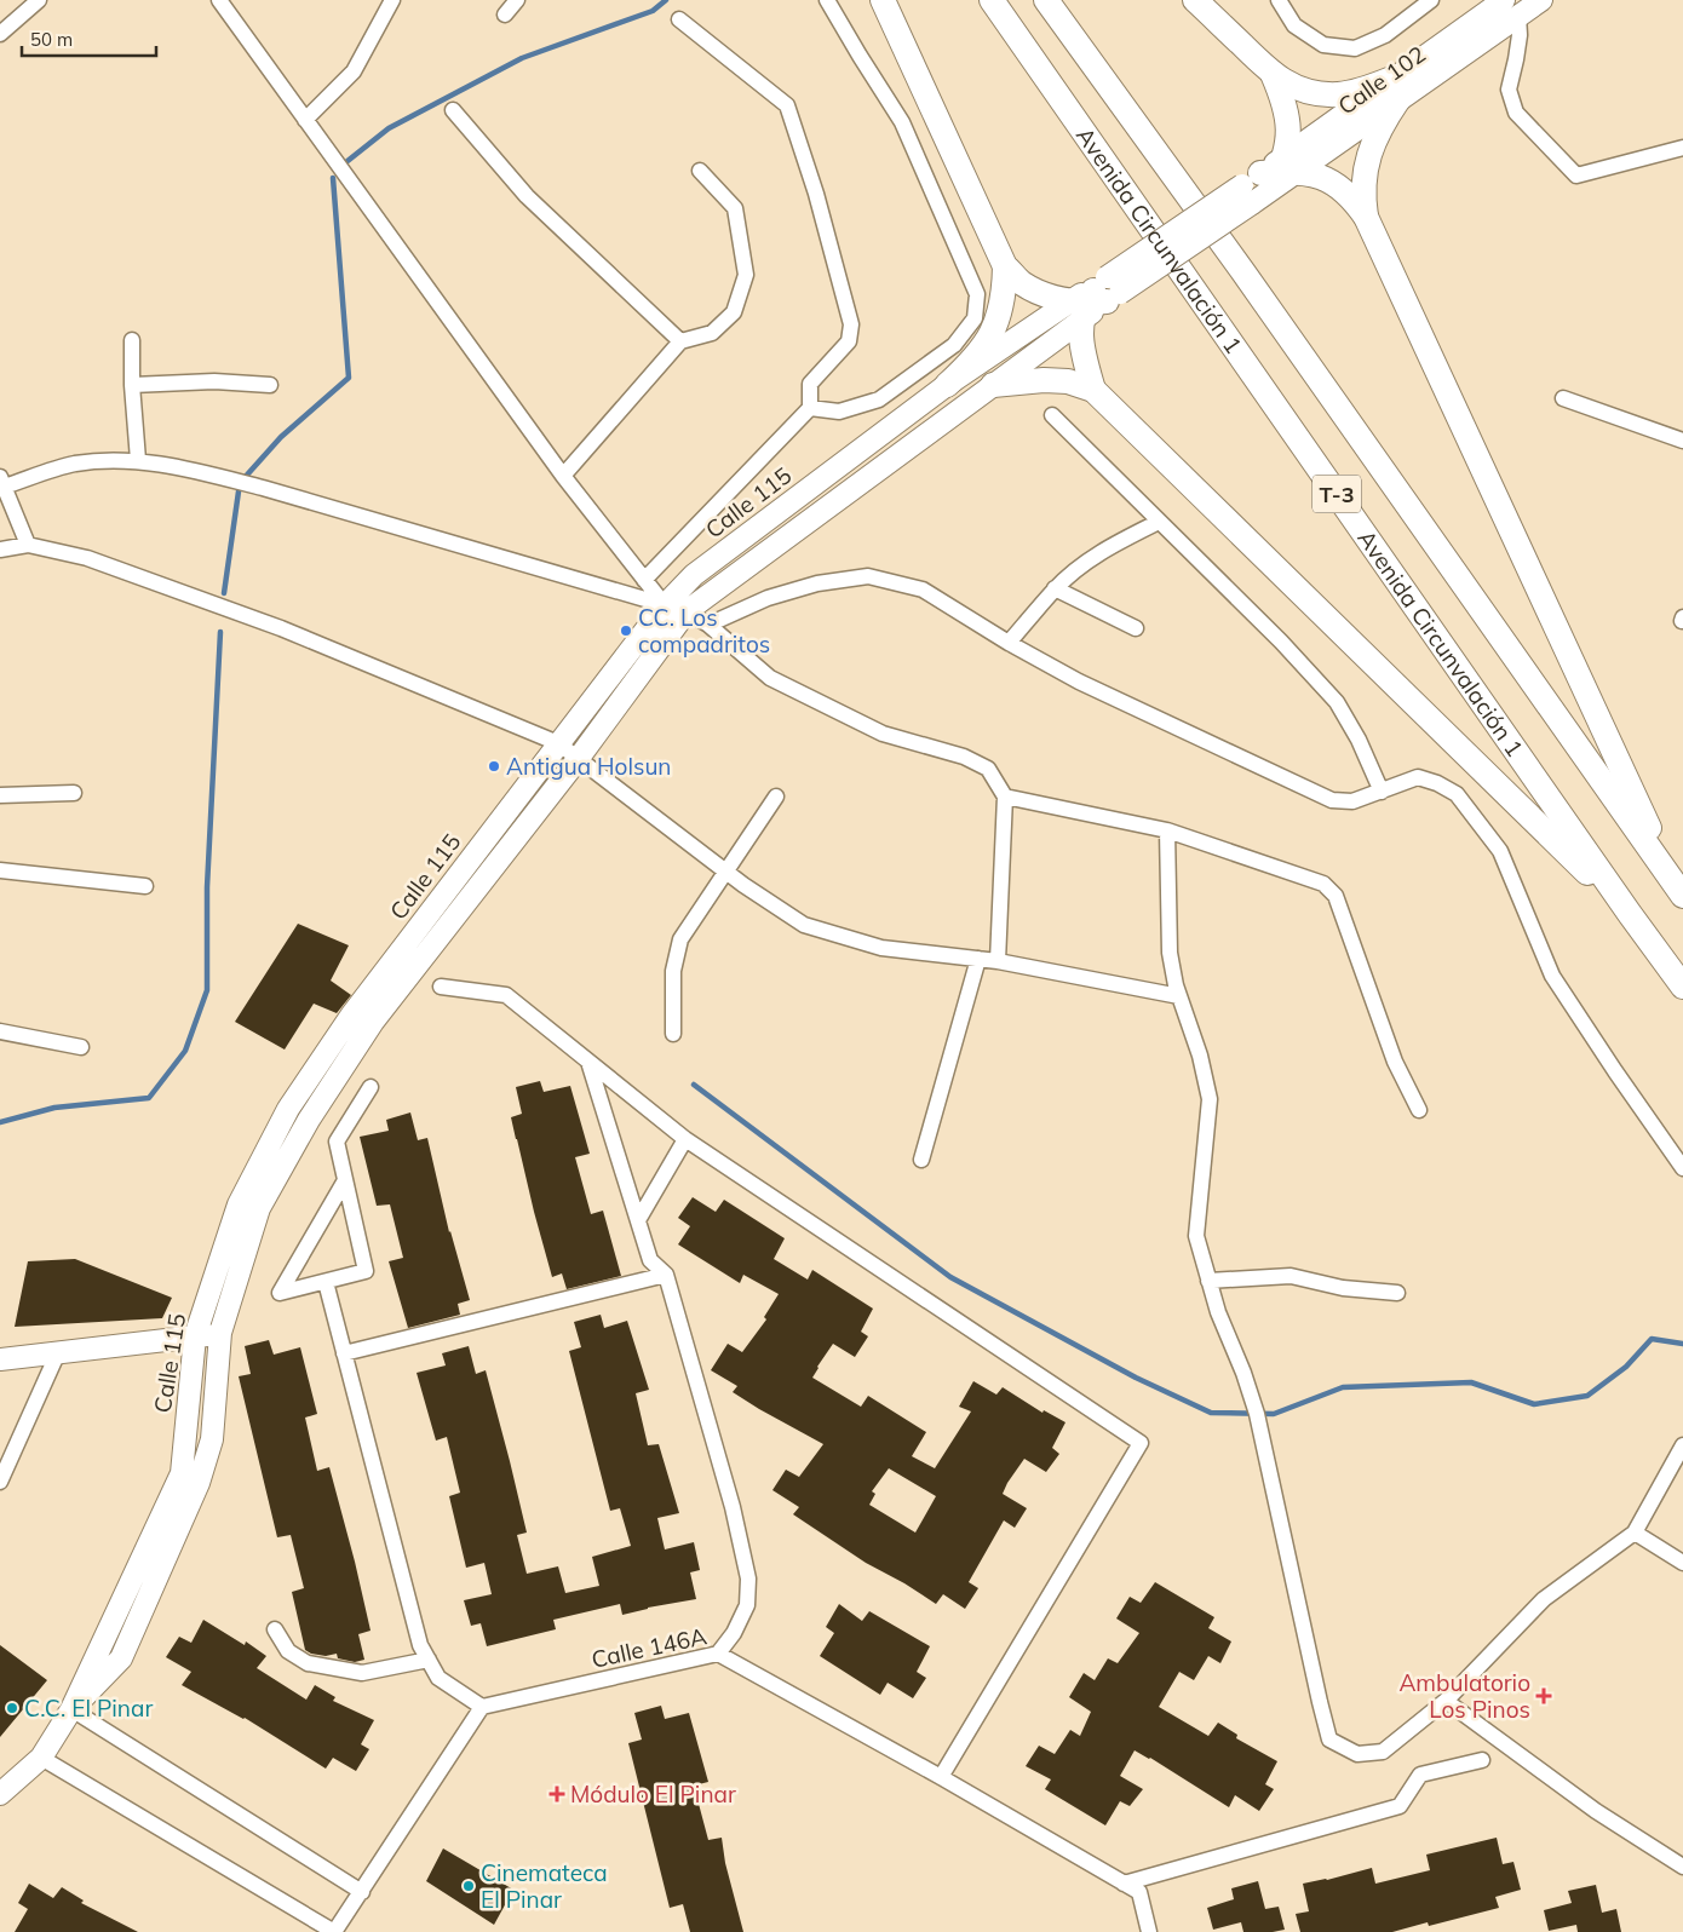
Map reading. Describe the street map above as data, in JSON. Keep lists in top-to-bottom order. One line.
{"streets":{"main road":["Calle 102","Avenida Circunvalación 1","T-3","Calle 115"],"street":["Calle 146A"]},"crossings":[["Calle 102","Calle 115"]],"places":{"other":["CC. Los compadritos","Antigua Holsun","C.C. El Pinar","Cinemateca El Pinar"],"health":["Ambulatorio Los Pinos","Módulo El Pinar"]},"scale_bar":"50 m"}
